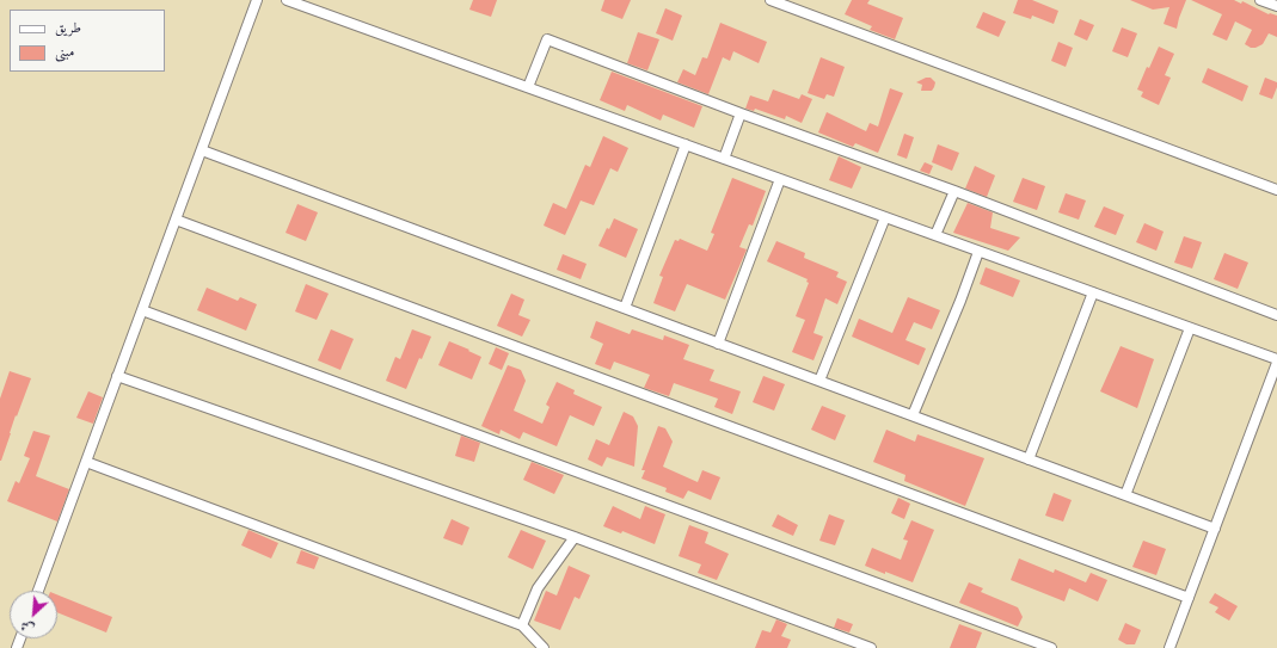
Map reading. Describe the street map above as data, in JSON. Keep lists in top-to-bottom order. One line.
{"legend":["طريق","مبنى"],"north":"bottom left"}
